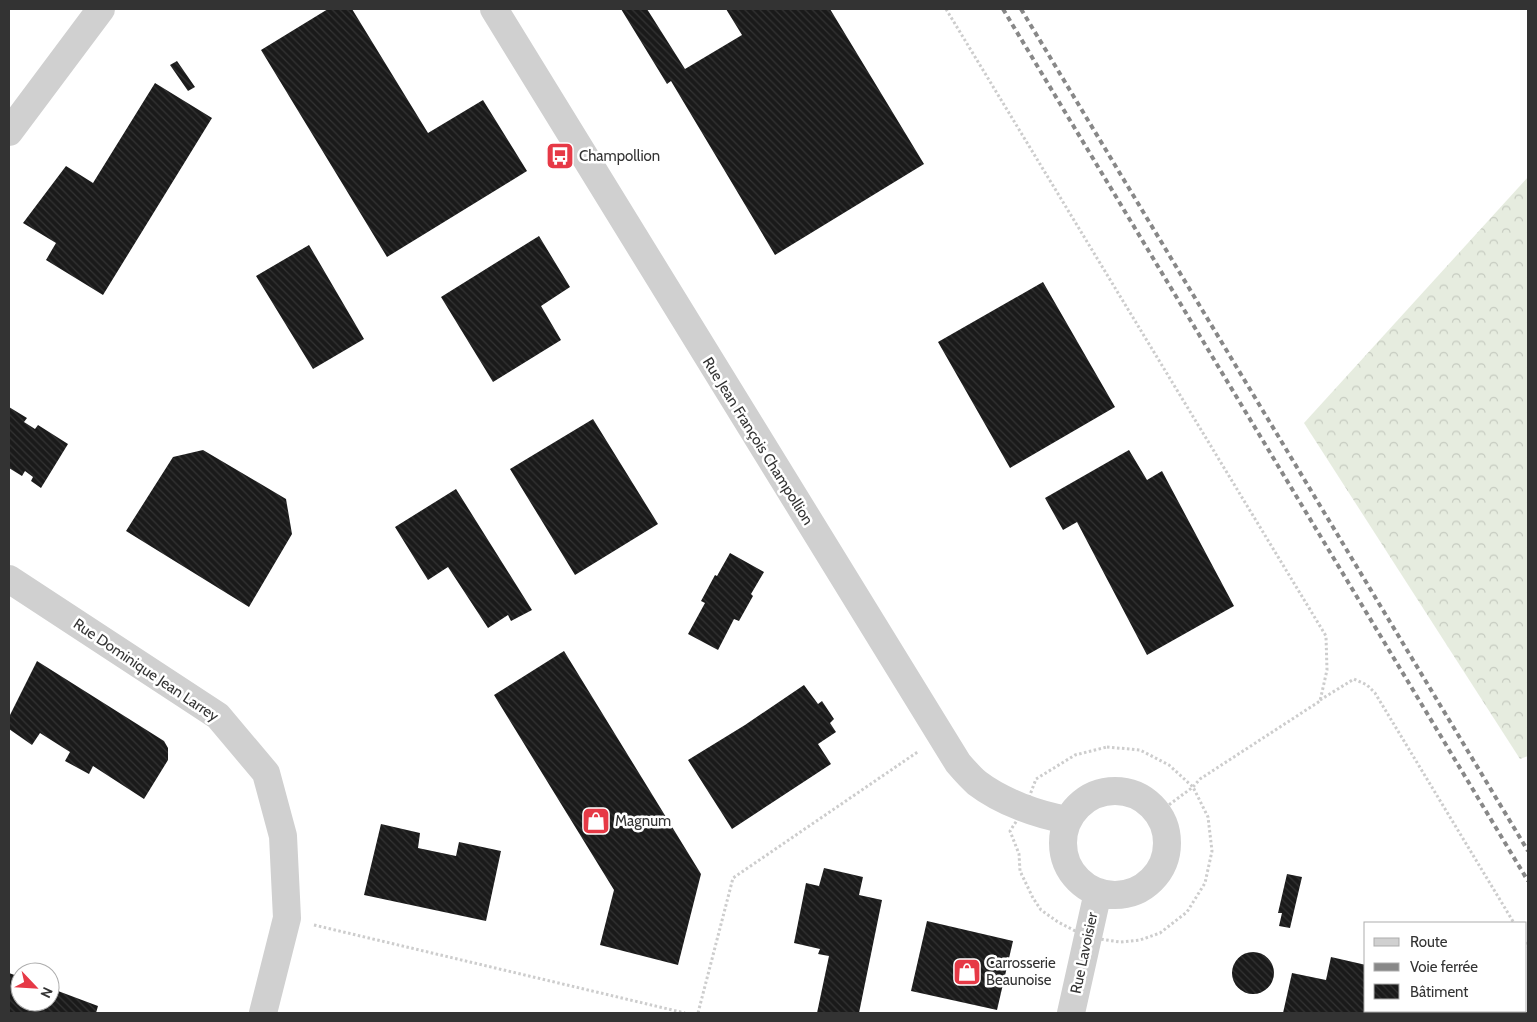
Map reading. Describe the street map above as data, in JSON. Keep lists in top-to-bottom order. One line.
{"streets":{"street":["Rue Jean François Champollion","Rue Dominique Jean Larrey","Rue Lavoisier"]},"crossings":[["Rue Jean François Champollion","Rue Lavoisier"]],"places":{"bus stop":["Champollion"],"shop":["Magnum","Carrosserie Beaunoise"]},"legend":["Route","Voie ferrée","Bâtiment"],"north":"bottom right"}
